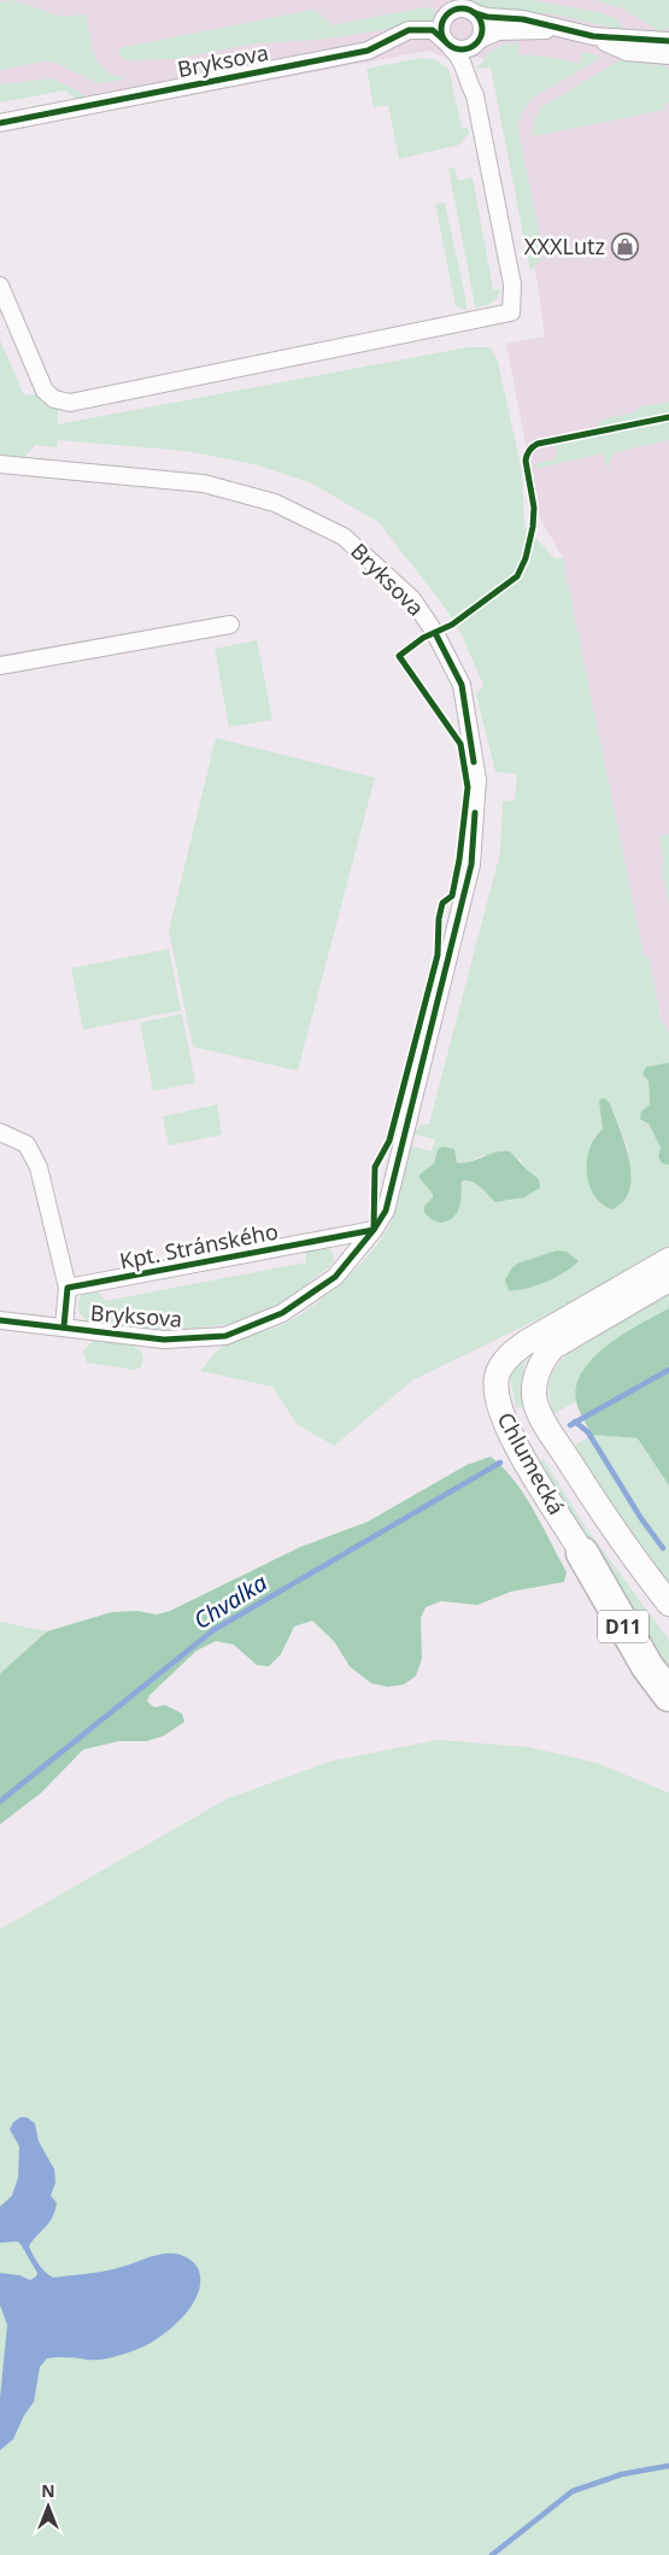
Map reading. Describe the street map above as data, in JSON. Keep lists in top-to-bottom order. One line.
{"streets":{"highway":["Chlumecká","D11"],"street":["Bryksova","Kpt. Stránského"]},"crossings":[["Bryksova","Kpt. Stránského"]],"water":["Chvalka"],"places":{"shop":["XXXLutz"]},"north":"top"}
